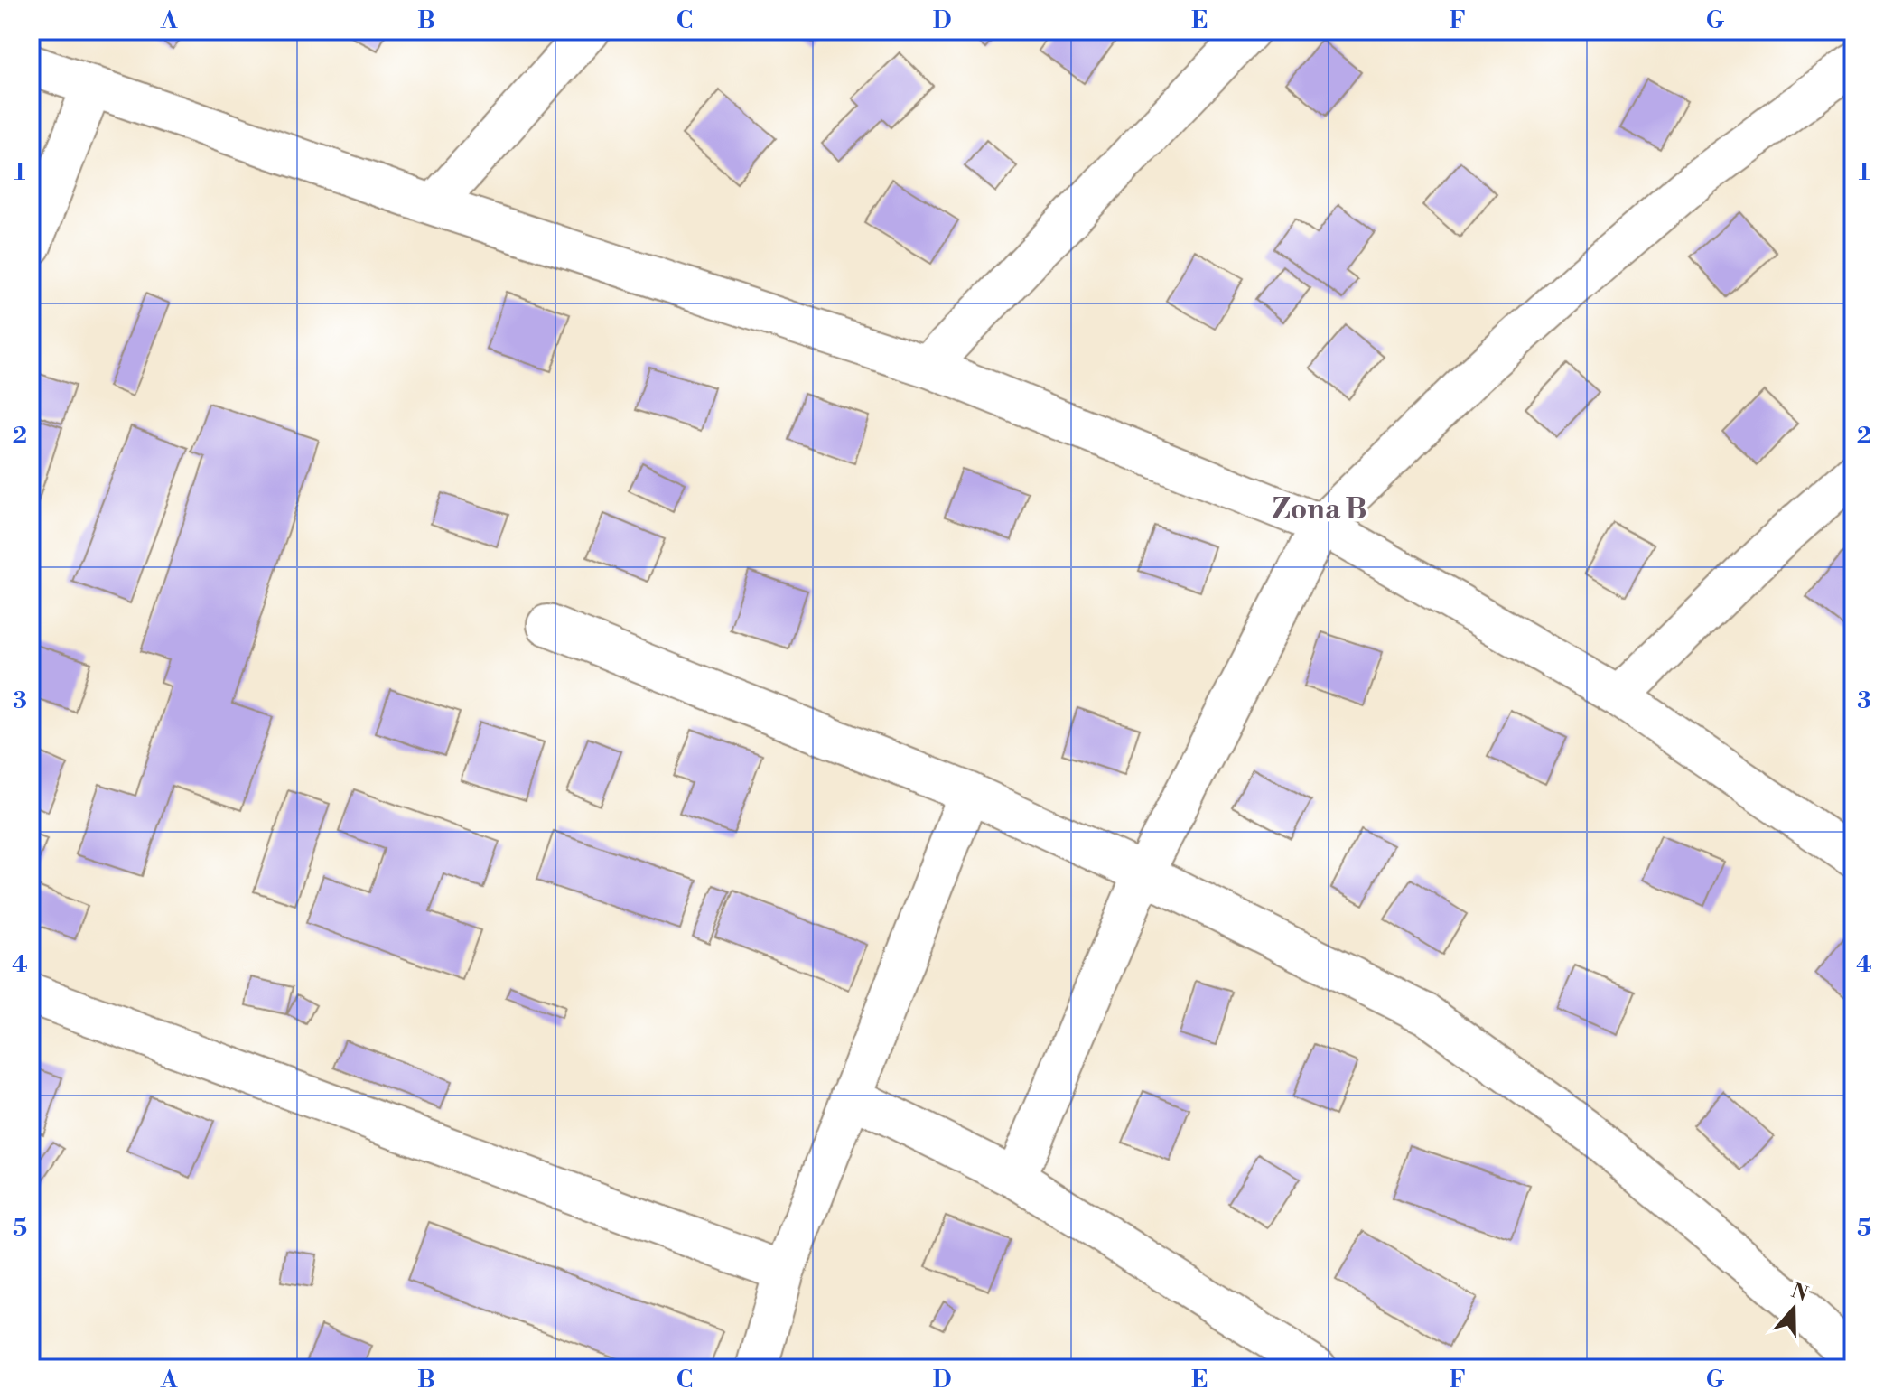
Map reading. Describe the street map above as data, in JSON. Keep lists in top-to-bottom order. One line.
{"districts":["Zona B"],"north":"top","grid":{"columns":["A","B","C","D","E","F","G"],"rows":["1","2","3","4","5"]}}
